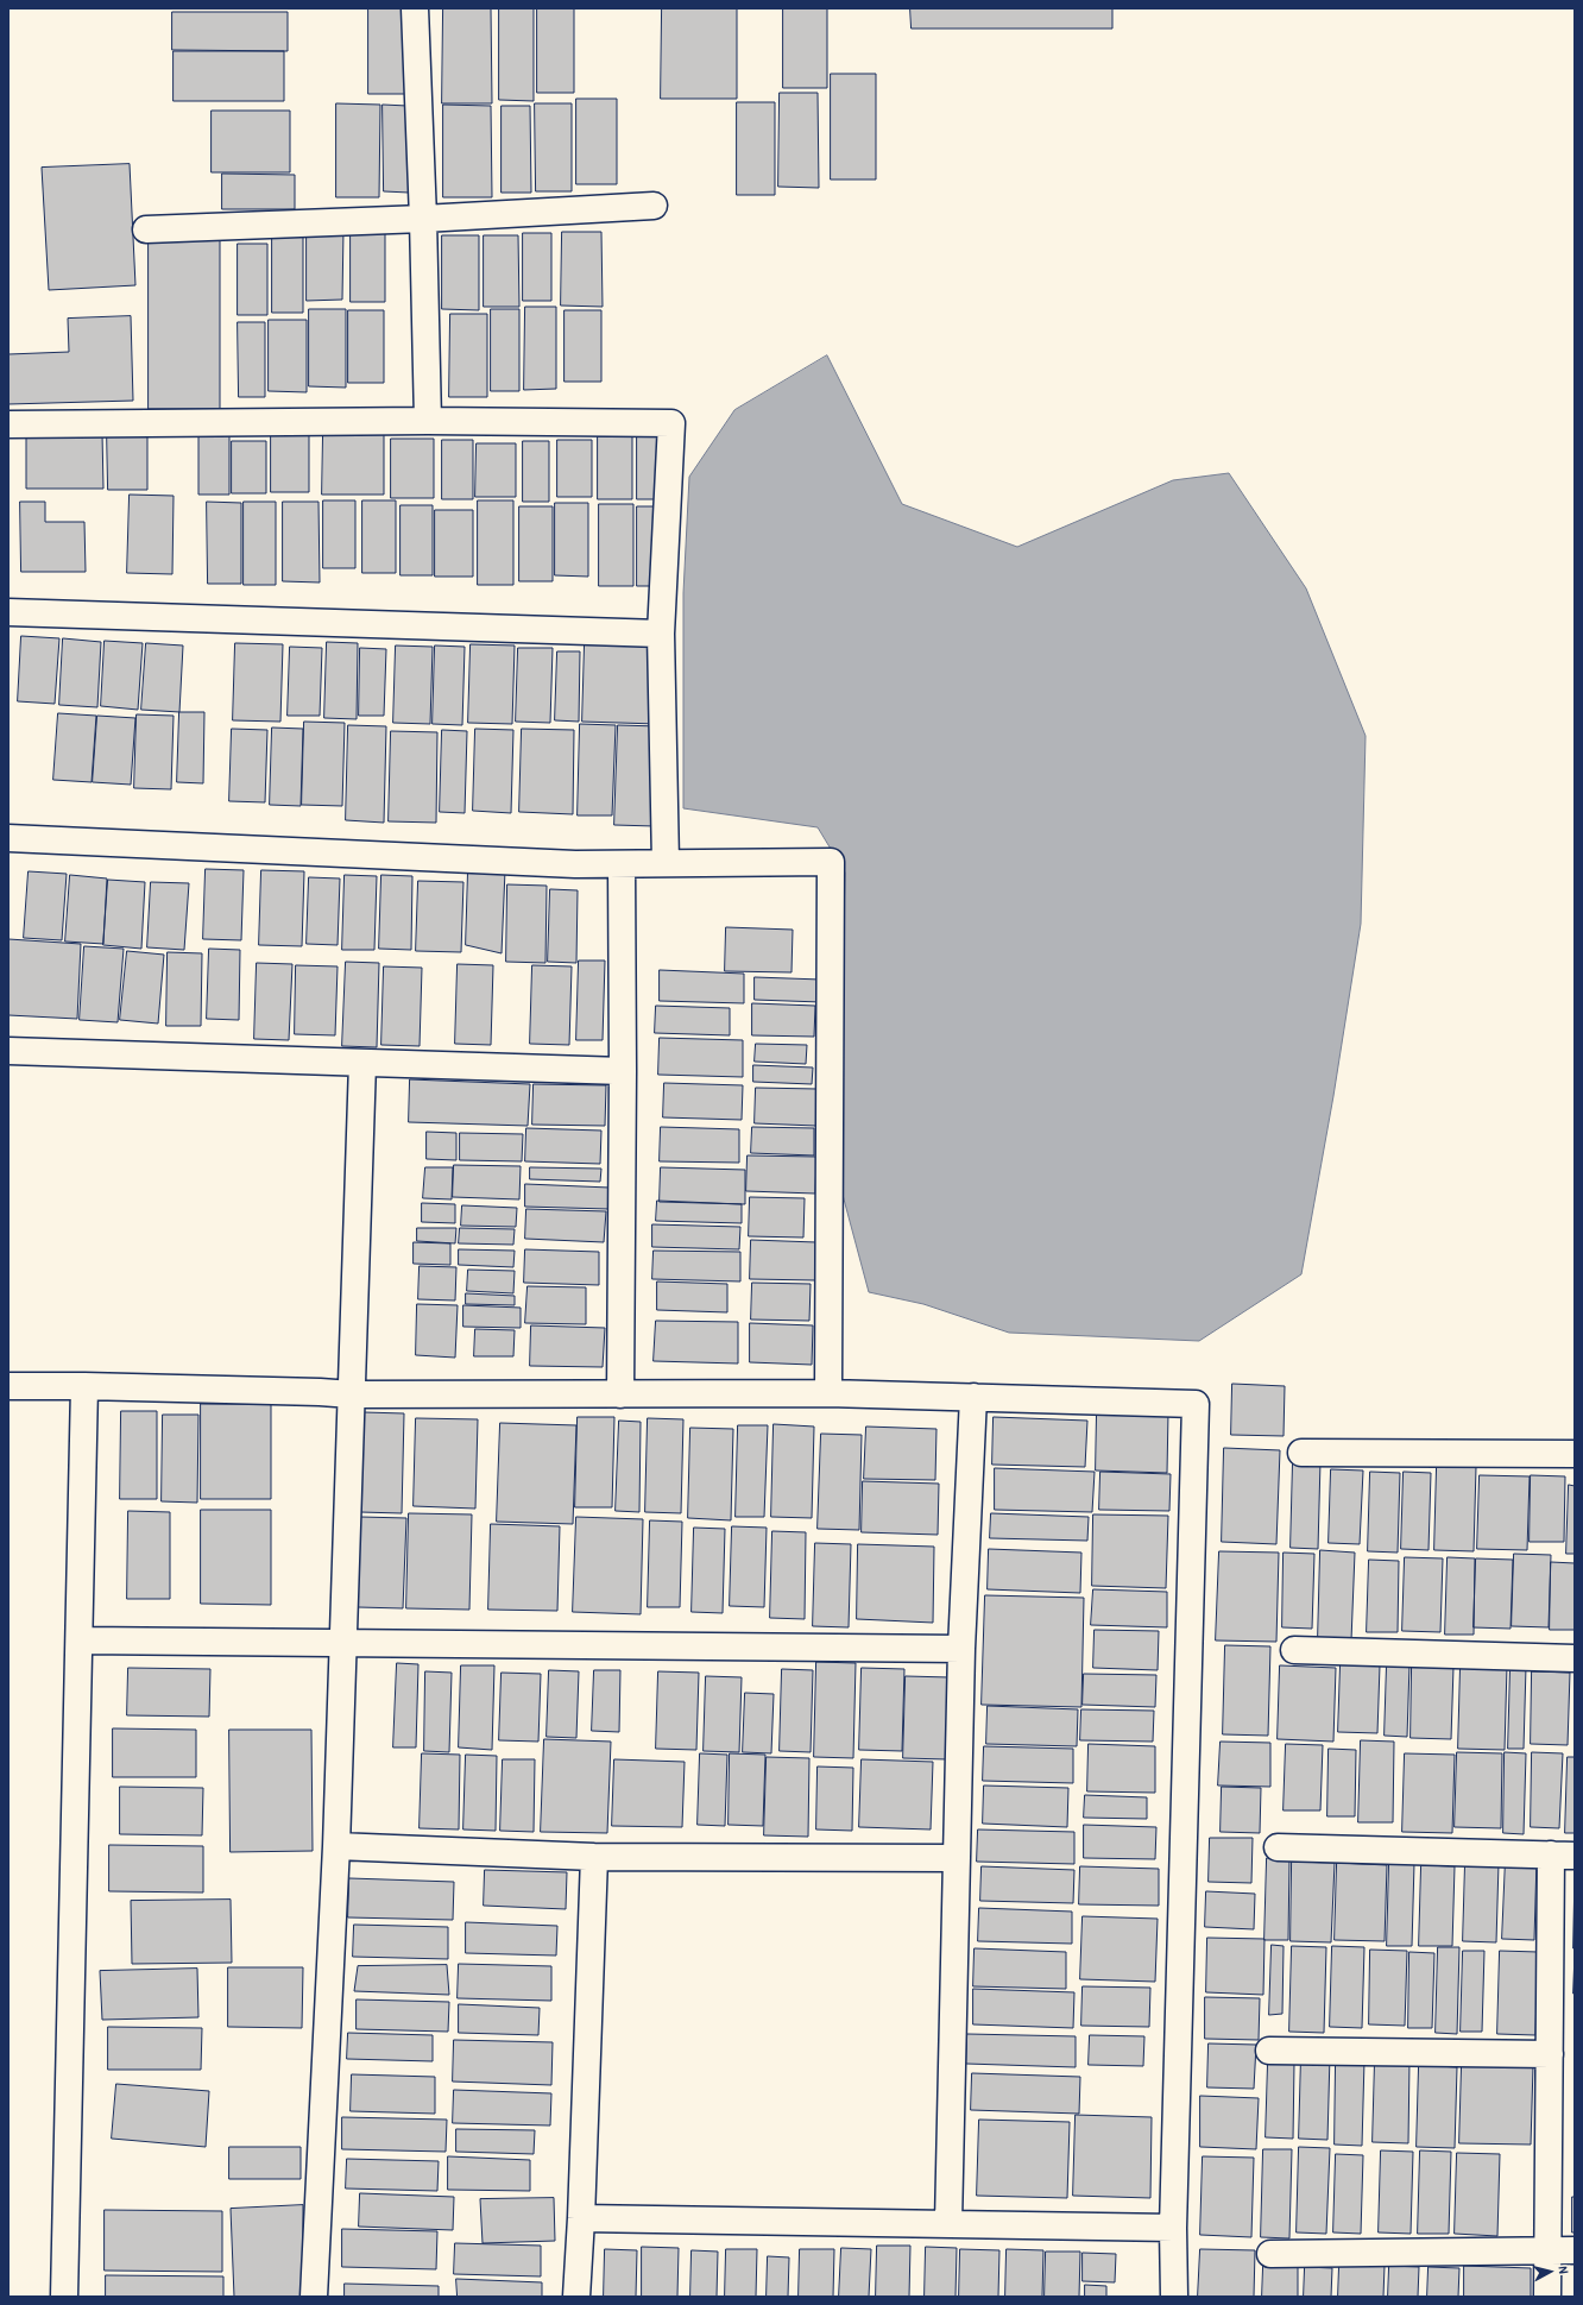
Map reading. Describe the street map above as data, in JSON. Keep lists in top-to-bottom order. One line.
{"north":"right"}
